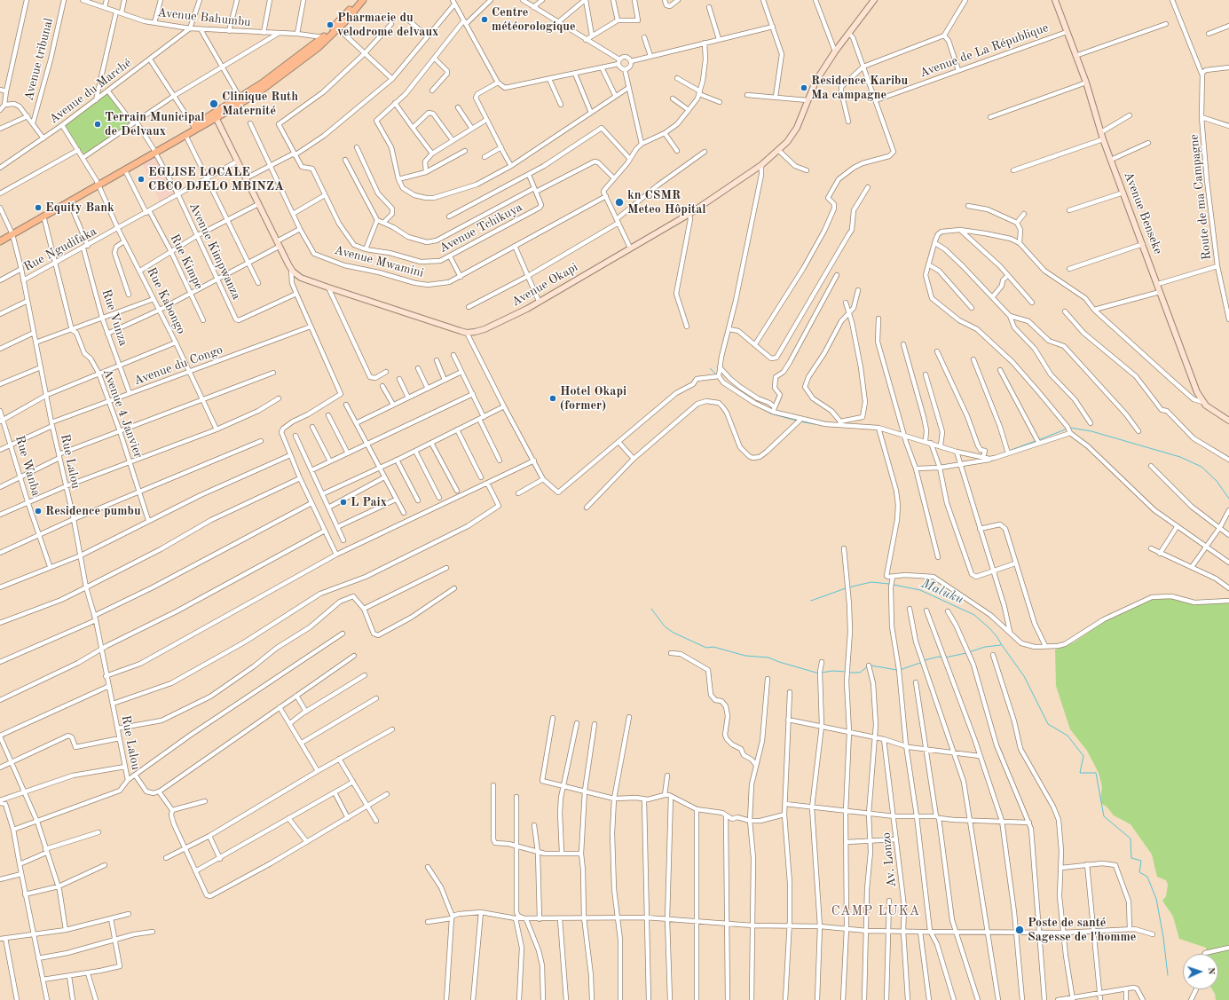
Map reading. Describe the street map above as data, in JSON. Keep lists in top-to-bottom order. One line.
{"streets":{"street":["Avenue Bahumbu","Avenue de La République","Avenue tribunal","Avenue du Marché","Route de ma Campagne","Avenue Benseke","Avenue Tchikuya","Rue Ngudifaka","Avenue Kimpwanza","Rue Kimpe","Avenue Mwamini","Avenue Okapi","Rue Kabongo","Rue Vunza","Avenue du Congo","Avenue 4 Janvier","Rue Lalou","Rue Wanba","Av. Lonzo"]},"crossings":[["Avenue Bahumbu","Avenue du Marché"],["Avenue de La République","Avenue Benseke"],["Avenue du Marché","Avenue Kimpwanza"],["Avenue du Marché","Rue Kabongo"],["Rue Ngudifaka","Avenue Kimpwanza"],["Rue Ngudifaka","Rue Kimpe"],["Rue Ngudifaka","Avenue Okapi"],["Rue Ngudifaka","Rue Kabongo"],["Rue Ngudifaka","Rue Vunza"],["Rue Ngudifaka","Avenue 4 Janvier"],["Rue Ngudifaka","Rue Lalou"],["Rue Kabongo","Avenue du Congo"],["Rue Vunza","Avenue du Congo"],["Avenue du Congo","Avenue 4 Janvier"],["Avenue du Congo","Rue Lalou"],["Avenue du Congo","Rue Wanba"]],"districts":["CAMP LUKA"],"water":["Maluku"],"places":["Centre météorologique","Pharmacie du velodrome delvaux","Residence Karibu Ma campagne","Clinique Ruth Maternité","Terrain Municipal de Delvaux","EGLISE LOCALE CBCO DJELO MBINZA","kn CSMR Meteo Hôpital","Equity Bank","Hotel Okapi (former)","L Paix","Residence pumbu","Poste de santé Sagesse de l'homme"],"north":"right"}
